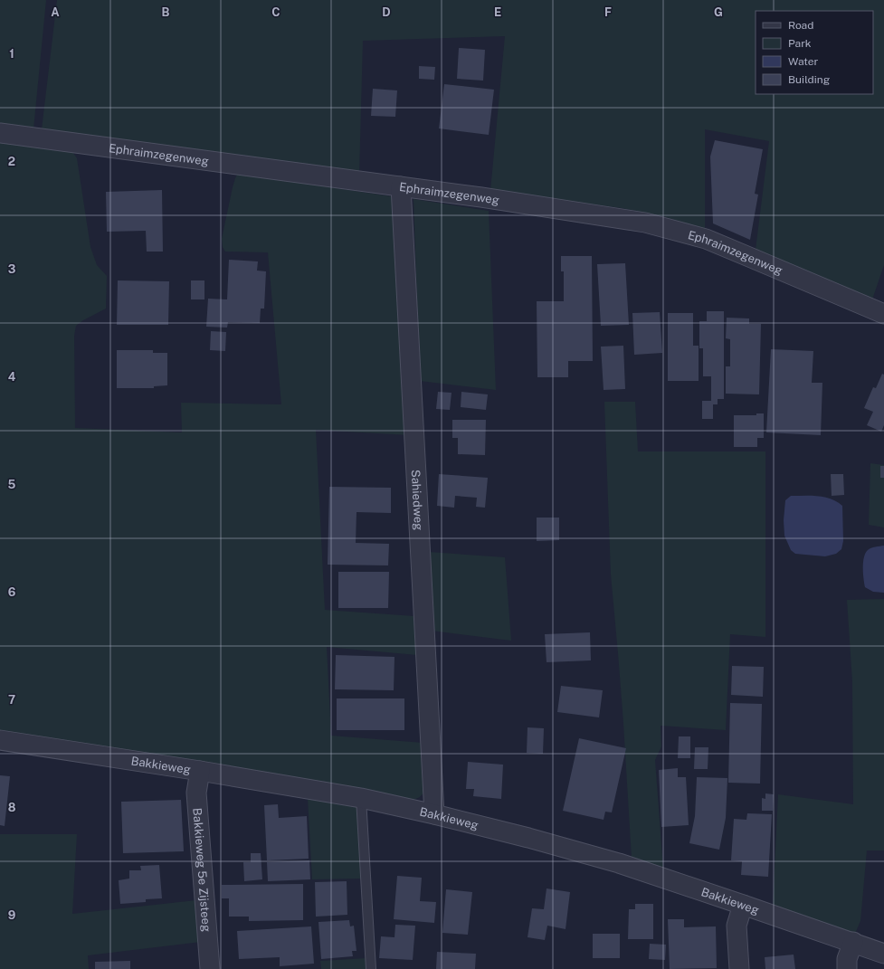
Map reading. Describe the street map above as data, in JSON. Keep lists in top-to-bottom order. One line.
{"streets":{"street":["Ephraimzegenweg","Sahiedweg","Bakkieweg","Bakkieweg 5e Zijsteeg"]},"crossings":[["Ephraimzegenweg","Sahiedweg"],["Sahiedweg","Bakkieweg"],["Bakkieweg","Bakkieweg 5e Zijsteeg"]],"legend":["Road","Park","Water","Building"],"grid":{"columns":["A","B","C","D","E","F","G"],"rows":["1","2","3","4","5","6","7","8","9"]}}
